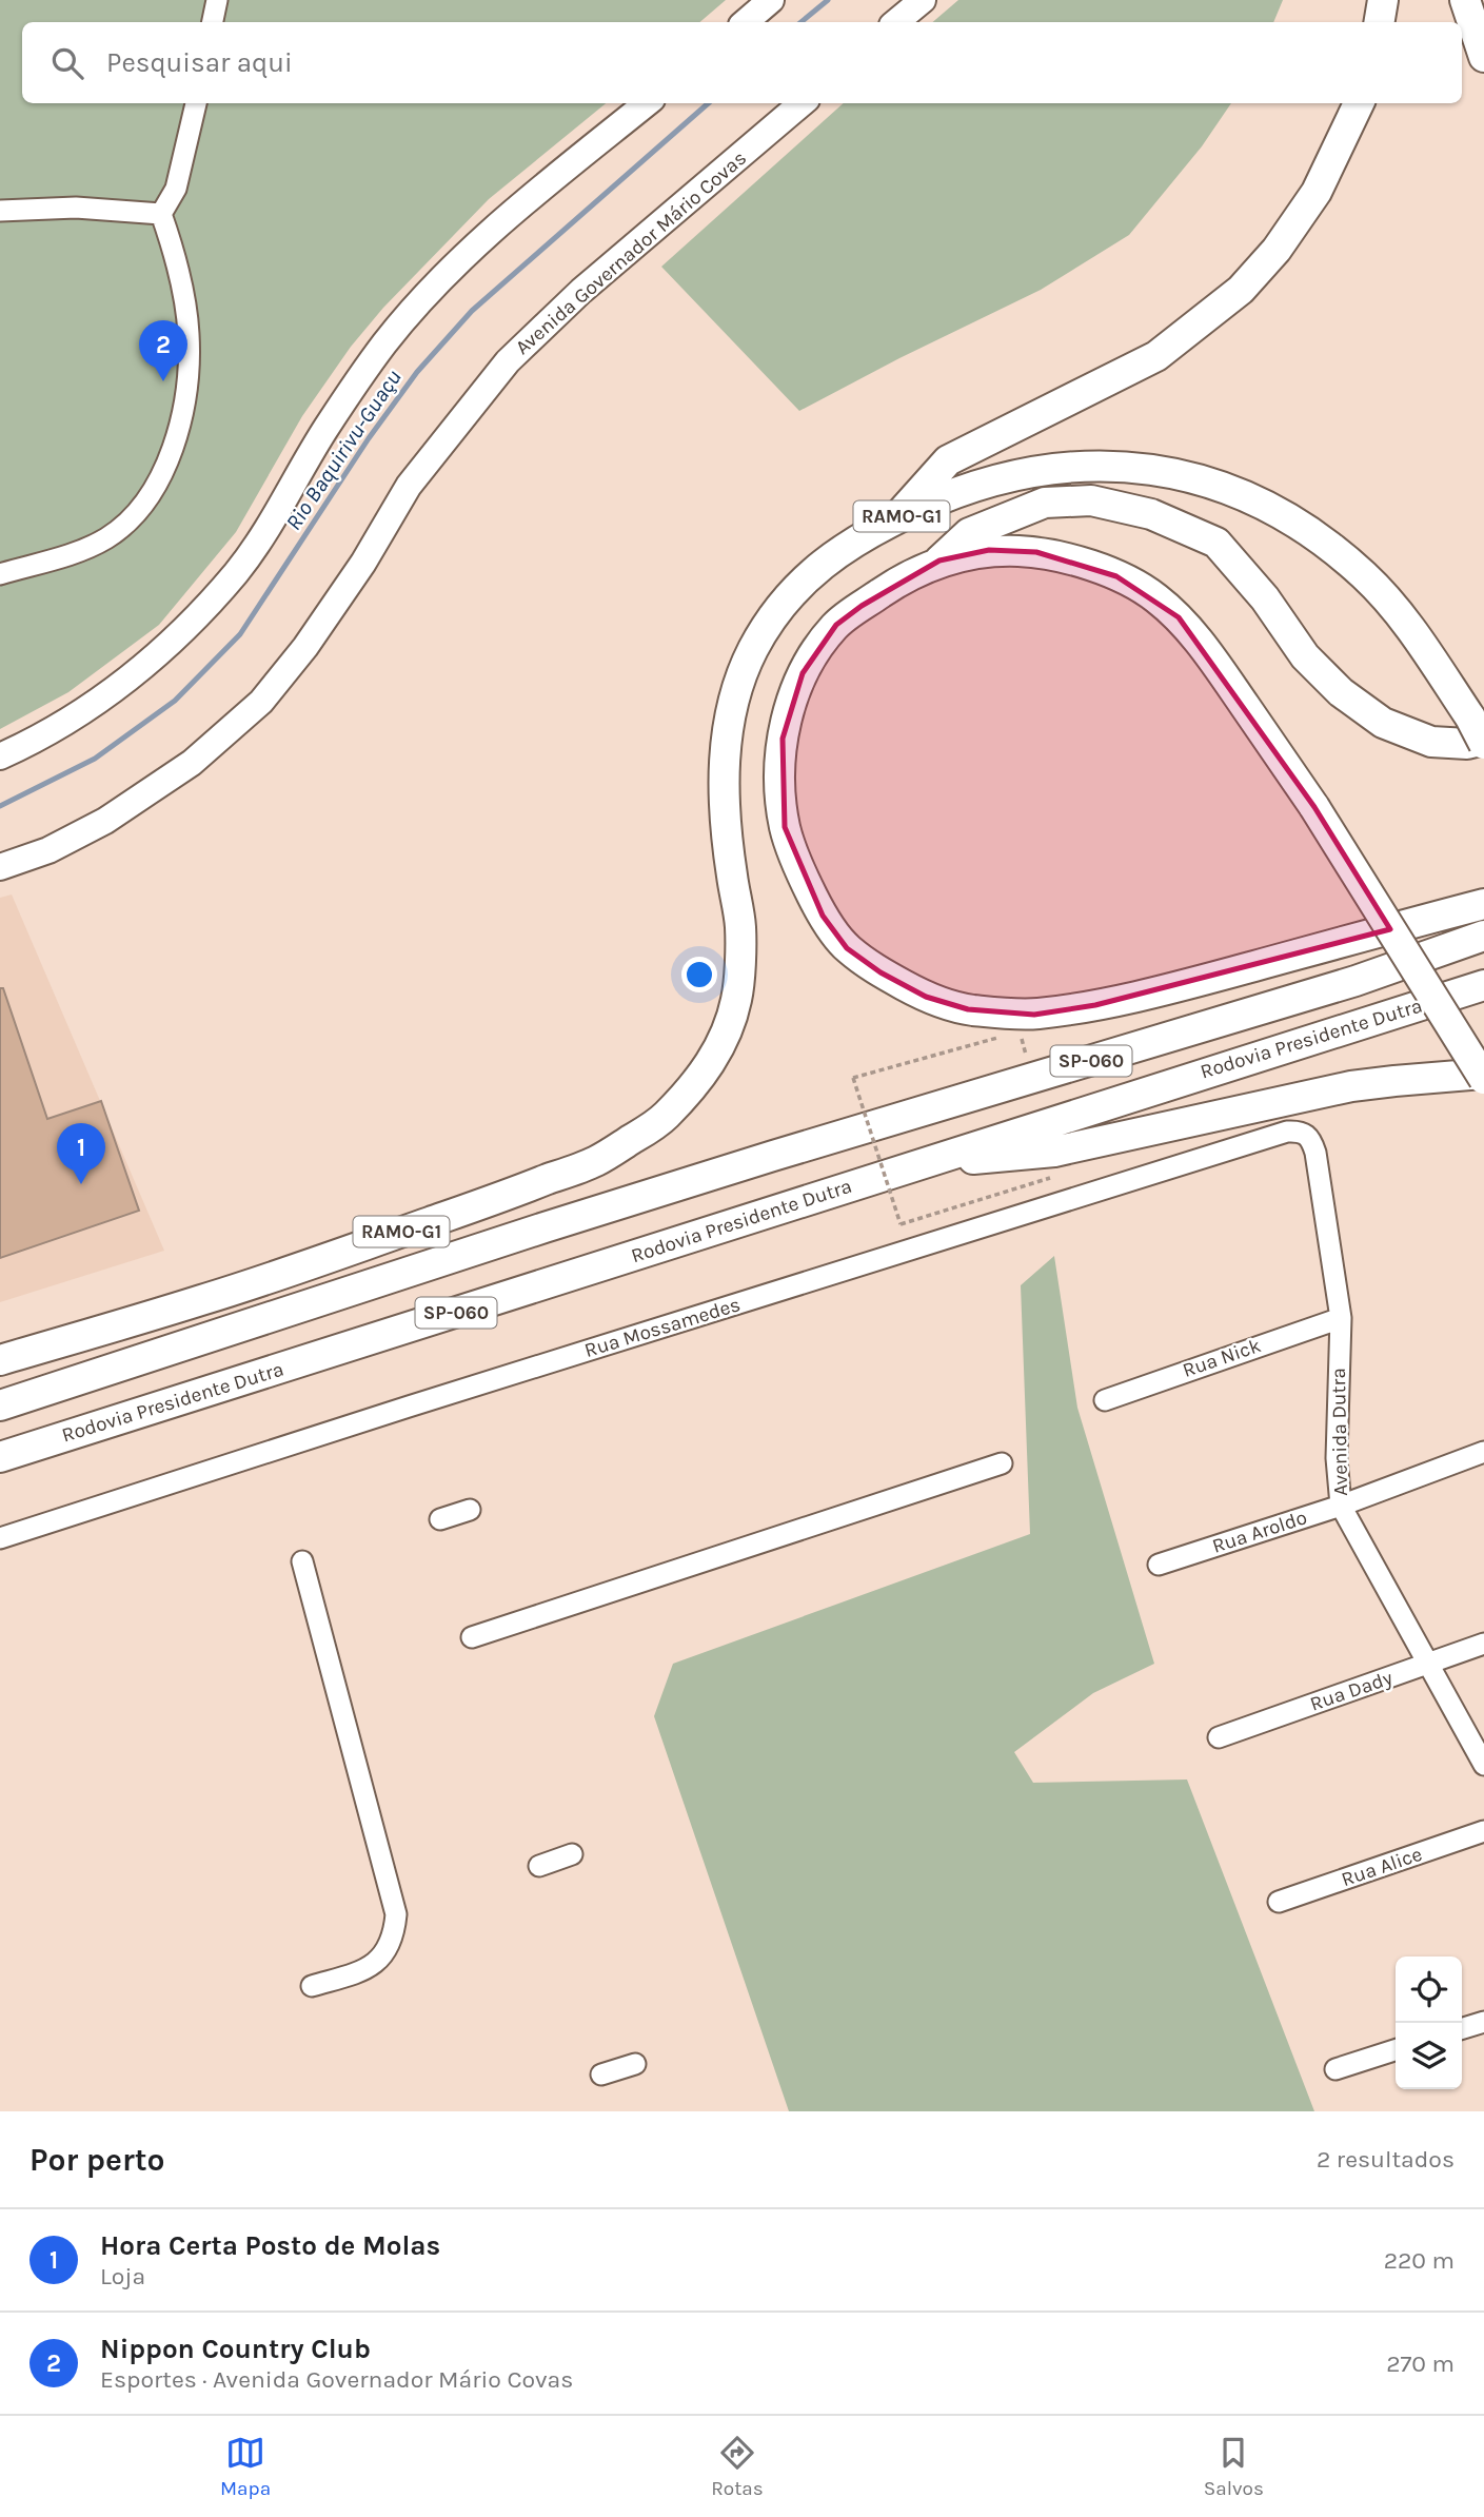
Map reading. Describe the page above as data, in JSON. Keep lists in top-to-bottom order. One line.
{"streets":{"highway":["RAMO-G1","Rodovia Presidente Dutra","SP-060"],"main road":["Avenida Governador Mário Covas"],"street":["Rua Mossamedes","Rua Nick","Avenida Dutra","Rua Aroldo","Rua Dady","Rua Alice"]},"crossings":[["Rua Mossamedes","Avenida Dutra"],["Rua Nick","Avenida Dutra"],["Avenida Dutra","Rua Aroldo"],["Avenida Dutra","Rua Dady"]],"water":["Rio Baquirivu-Guaçu"],"page":{"search":"Pesquisar aqui","pins":["2","1"],"heading":["Por perto","2 resultados"],"list":[{"mark":"1","name":"Hora Certa Posto de Molas","note":"Loja","value":"220 m"},{"mark":"2","name":"Nippon Country Club","note":"Esportes · Avenida Governador Mário Covas","value":"270 m"}],"nav":["Mapa","Rotas","Salvos"]}}
